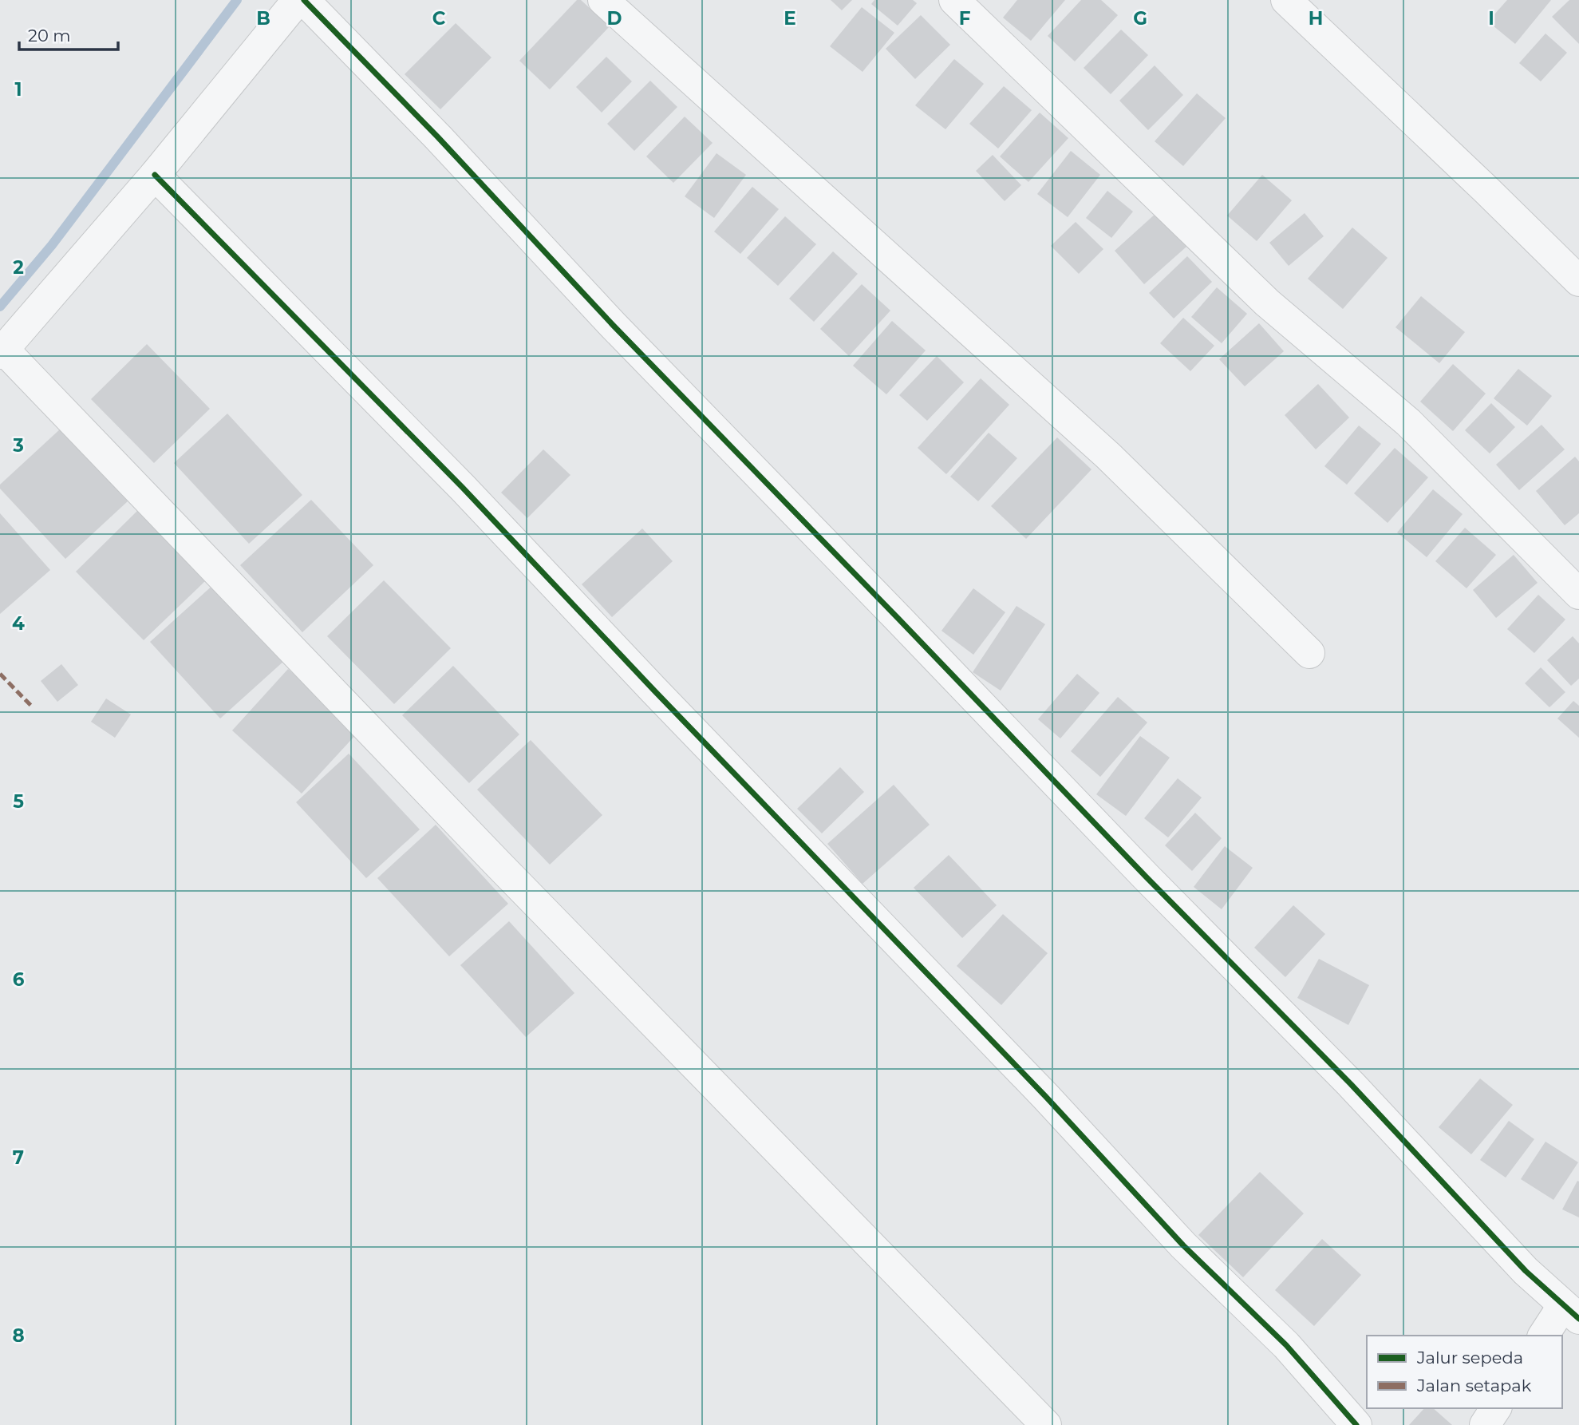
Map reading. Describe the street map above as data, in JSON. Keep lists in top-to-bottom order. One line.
{"legend":["Jalur sepeda","Jalan setapak"],"scale_bar":"20 m","grid":{"columns":["B","C","D","E","F","G","H","I"],"rows":["1","2","3","4","5","6","7","8"]}}
